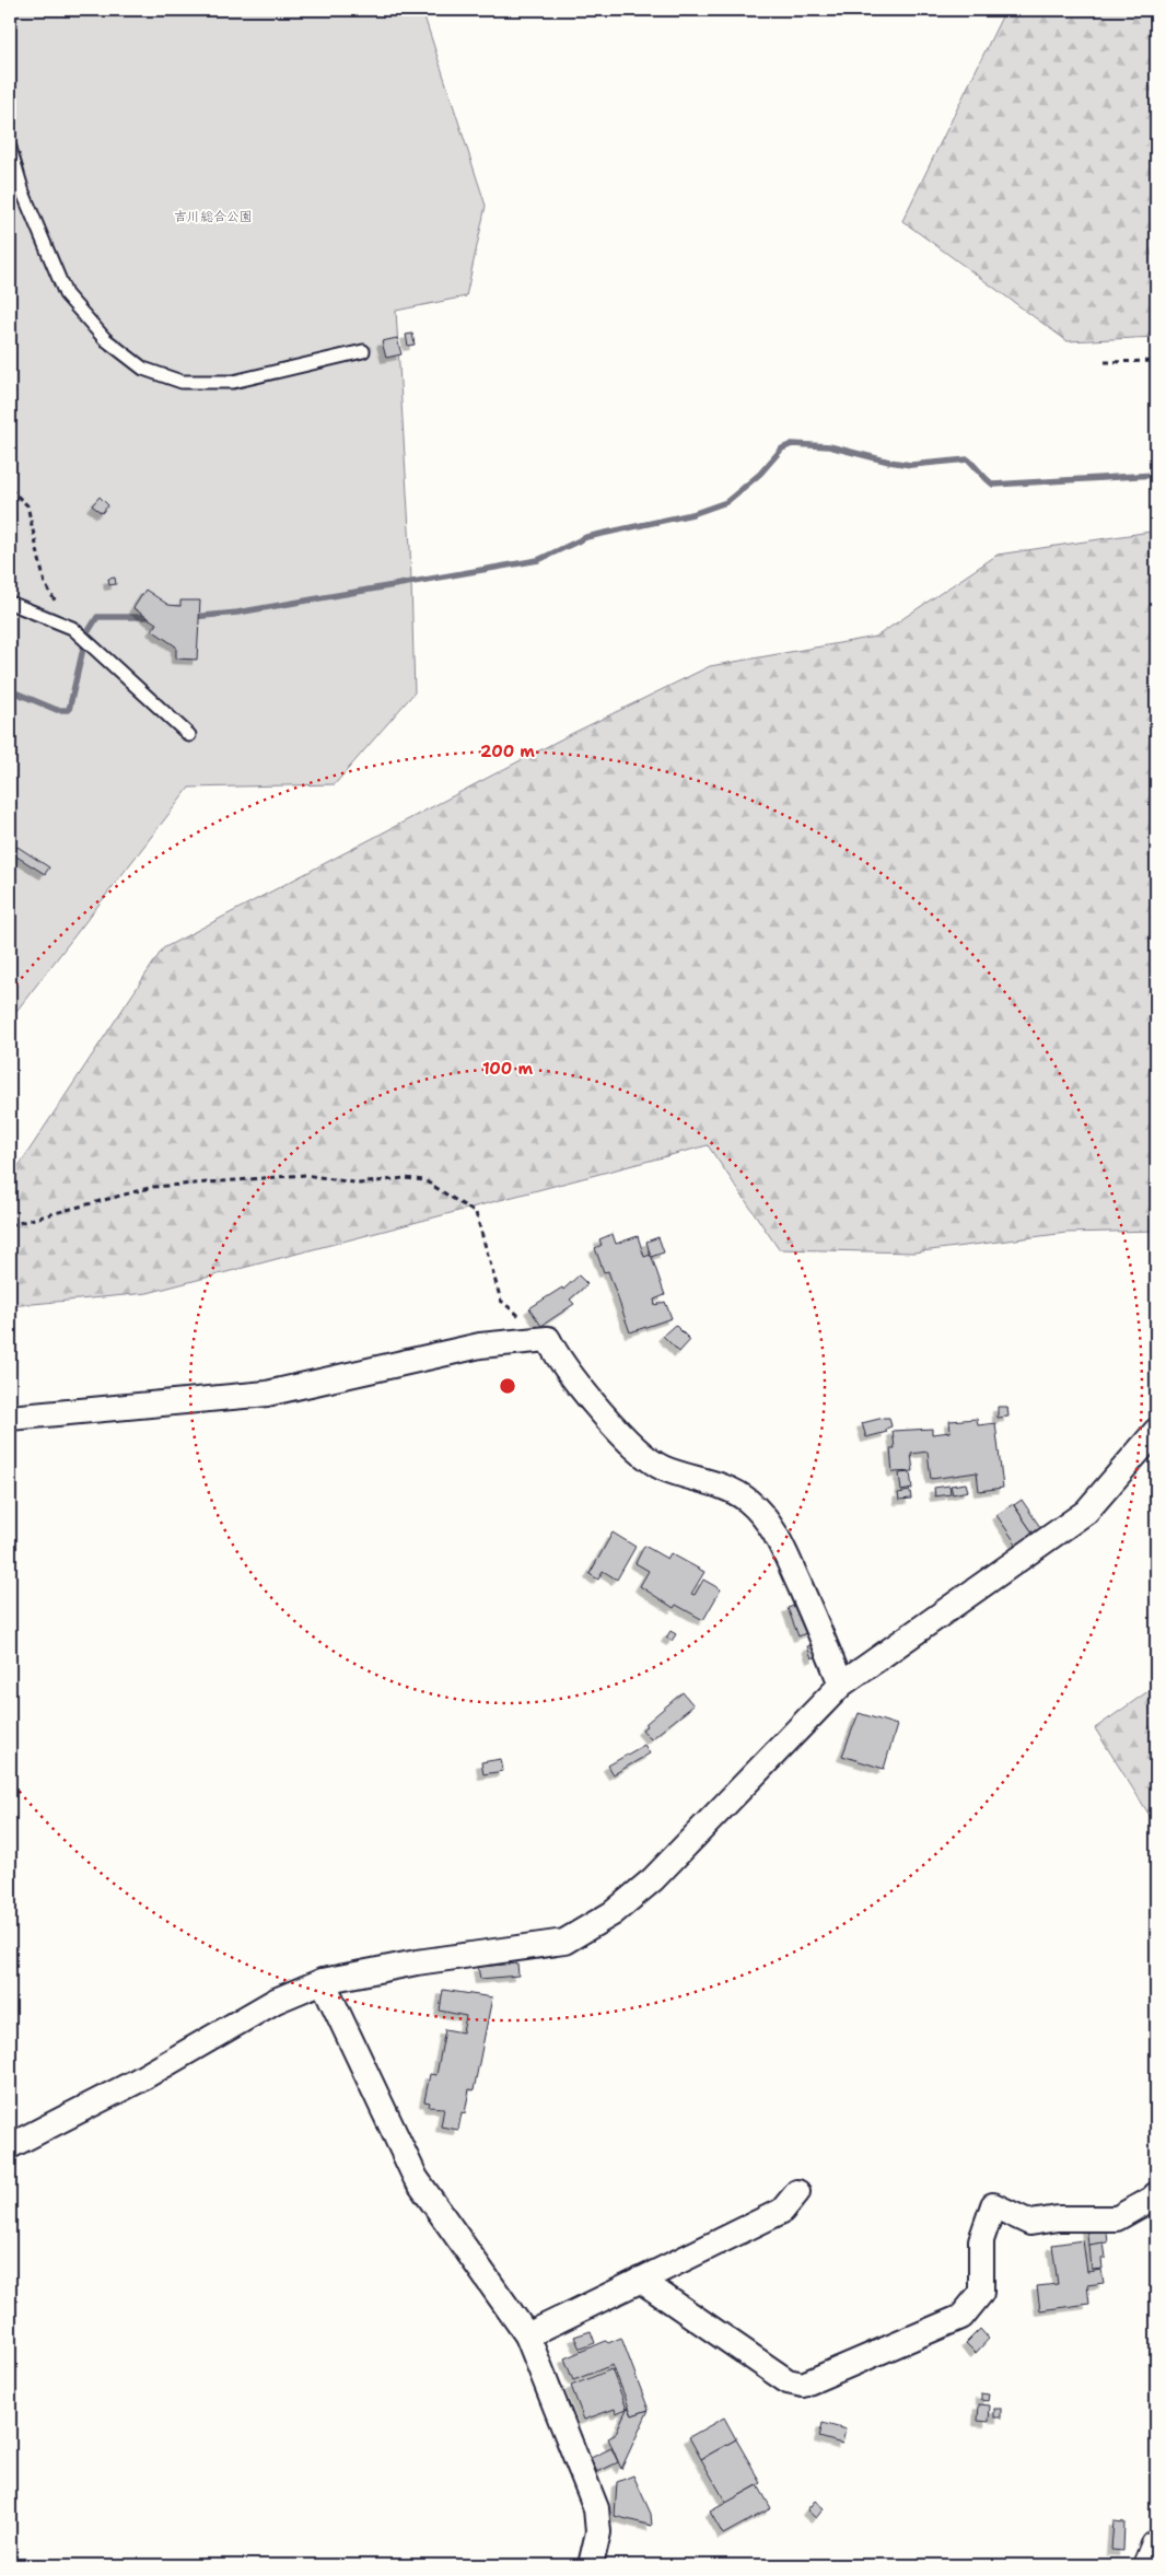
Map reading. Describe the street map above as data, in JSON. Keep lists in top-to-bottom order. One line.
{"parks":["吉川総合公園"],"rings":["200 m","100 m"]}
